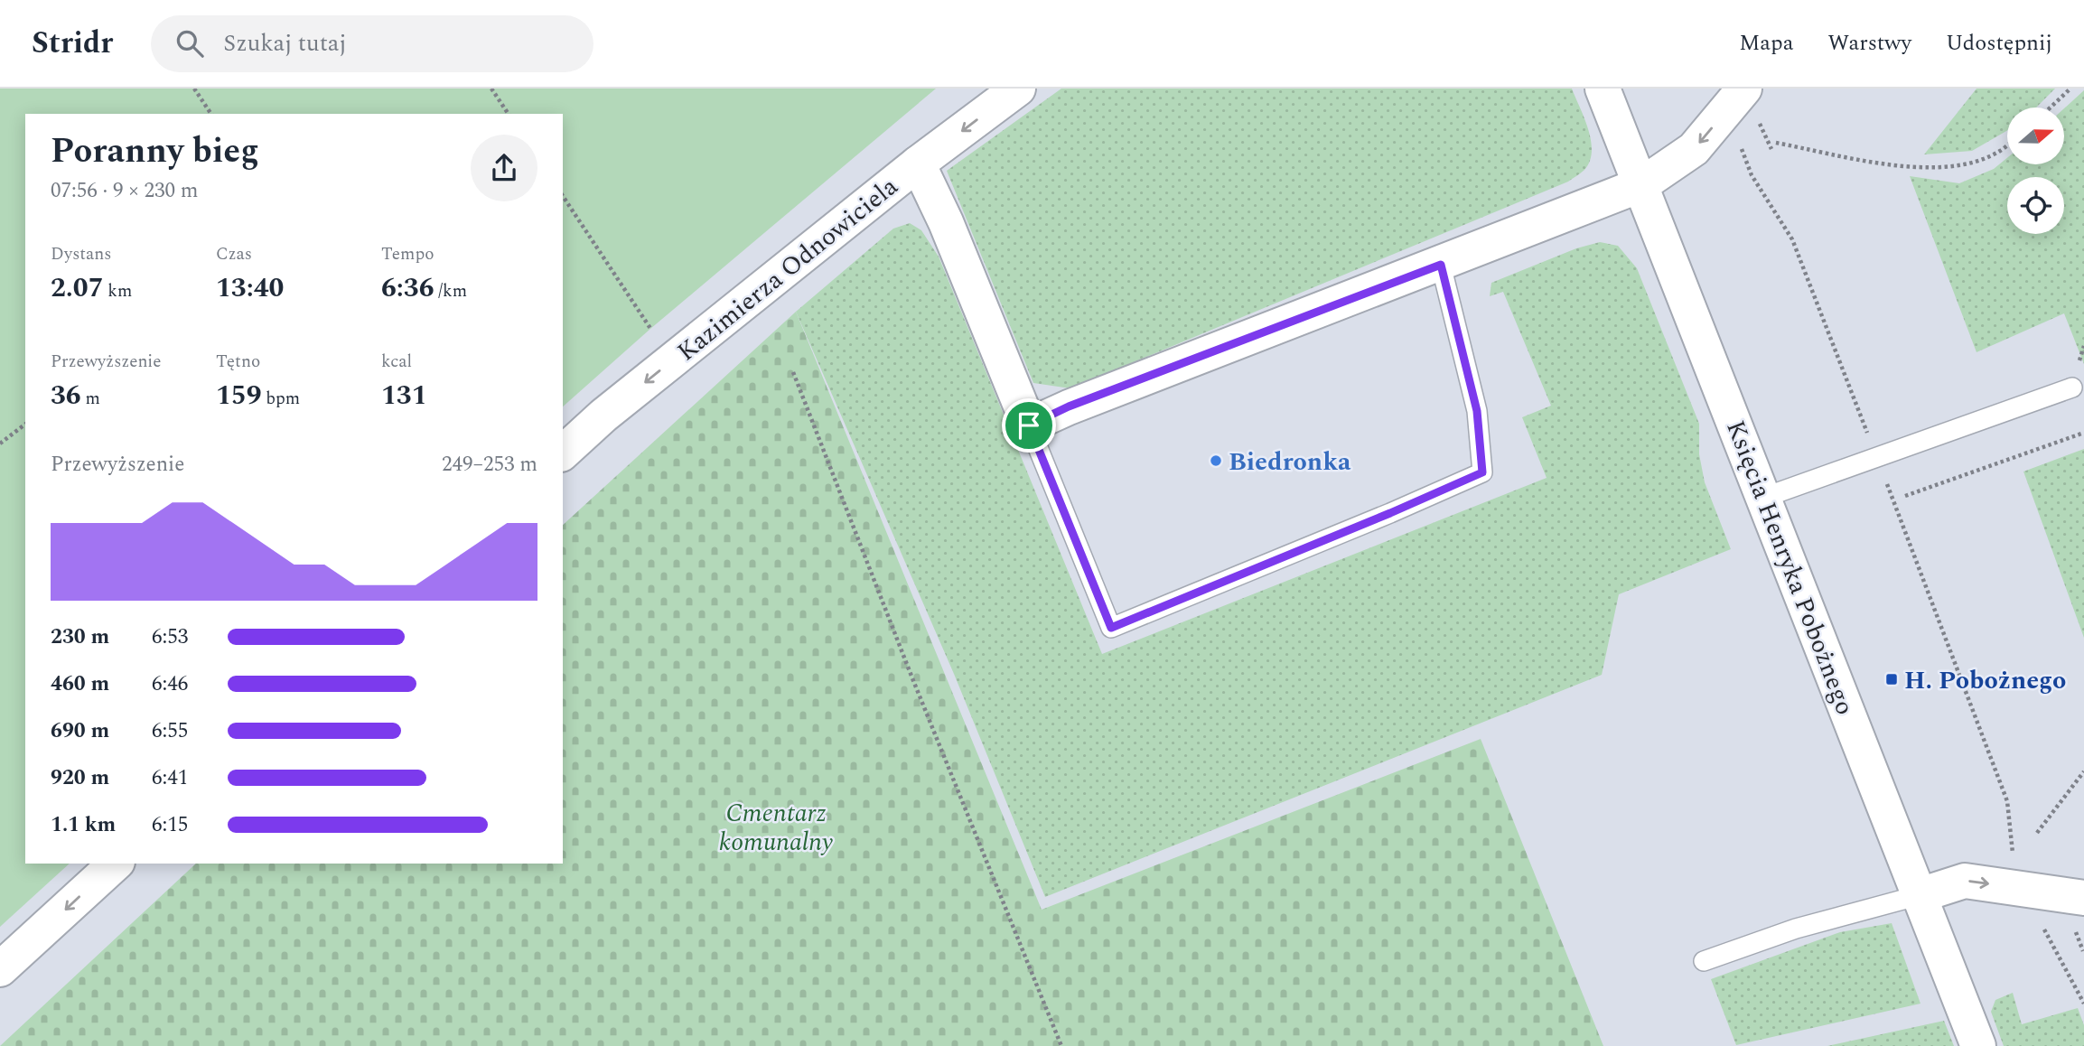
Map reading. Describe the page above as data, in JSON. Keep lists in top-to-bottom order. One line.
{"streets":{"street":["Kazimierza Odnowiciela","Księcia Henryka Pobożnego"]},"one_way":["Kazimierza Odnowiciela"],"parks":["Cmentarz komunalny"],"places":{"other":["Biedronka"],"transit":["H. Pobożnego"]},"north":"right","page":{"header":"Stridr","search":"Szukaj tutaj","nav":["Mapa","Warstwy","Udostępnij"],"heading":["Poranny bieg","07:56 · 9 × 230 m"],"stats":[["Dystans","2.07 km"],["Czas","13:40"],["Tempo","6:36 /km"],["Przewyższenie","36 m"],["Tętno","159 bpm"],["kcal","131"]],"chart":["Przewyższenie","249–253 m"],"list":[{"name":"230 m","note":"6:53"},{"name":"460 m","note":"6:46"},{"name":"690 m","note":"6:55"},{"name":"920 m","note":"6:41"},{"name":"1.1 km","note":"6:15"}]}}
